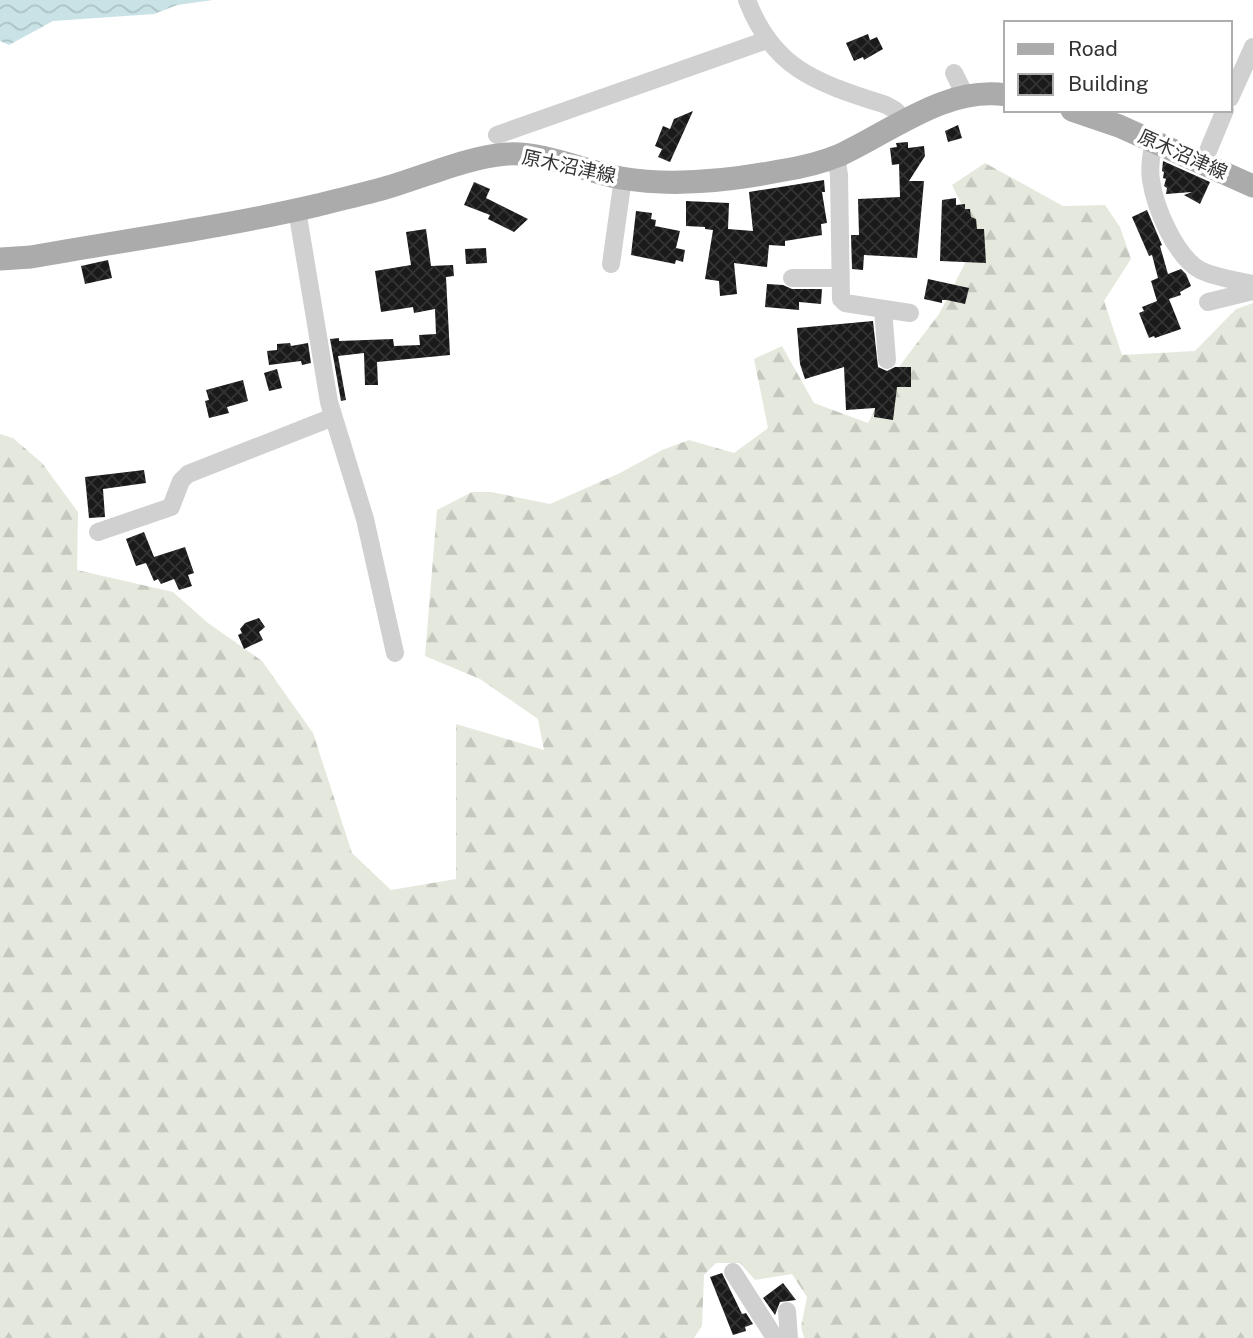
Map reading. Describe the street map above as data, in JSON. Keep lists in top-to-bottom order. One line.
{"streets":{"main road":["原木沼津線"]},"legend":["Road","Building"]}
